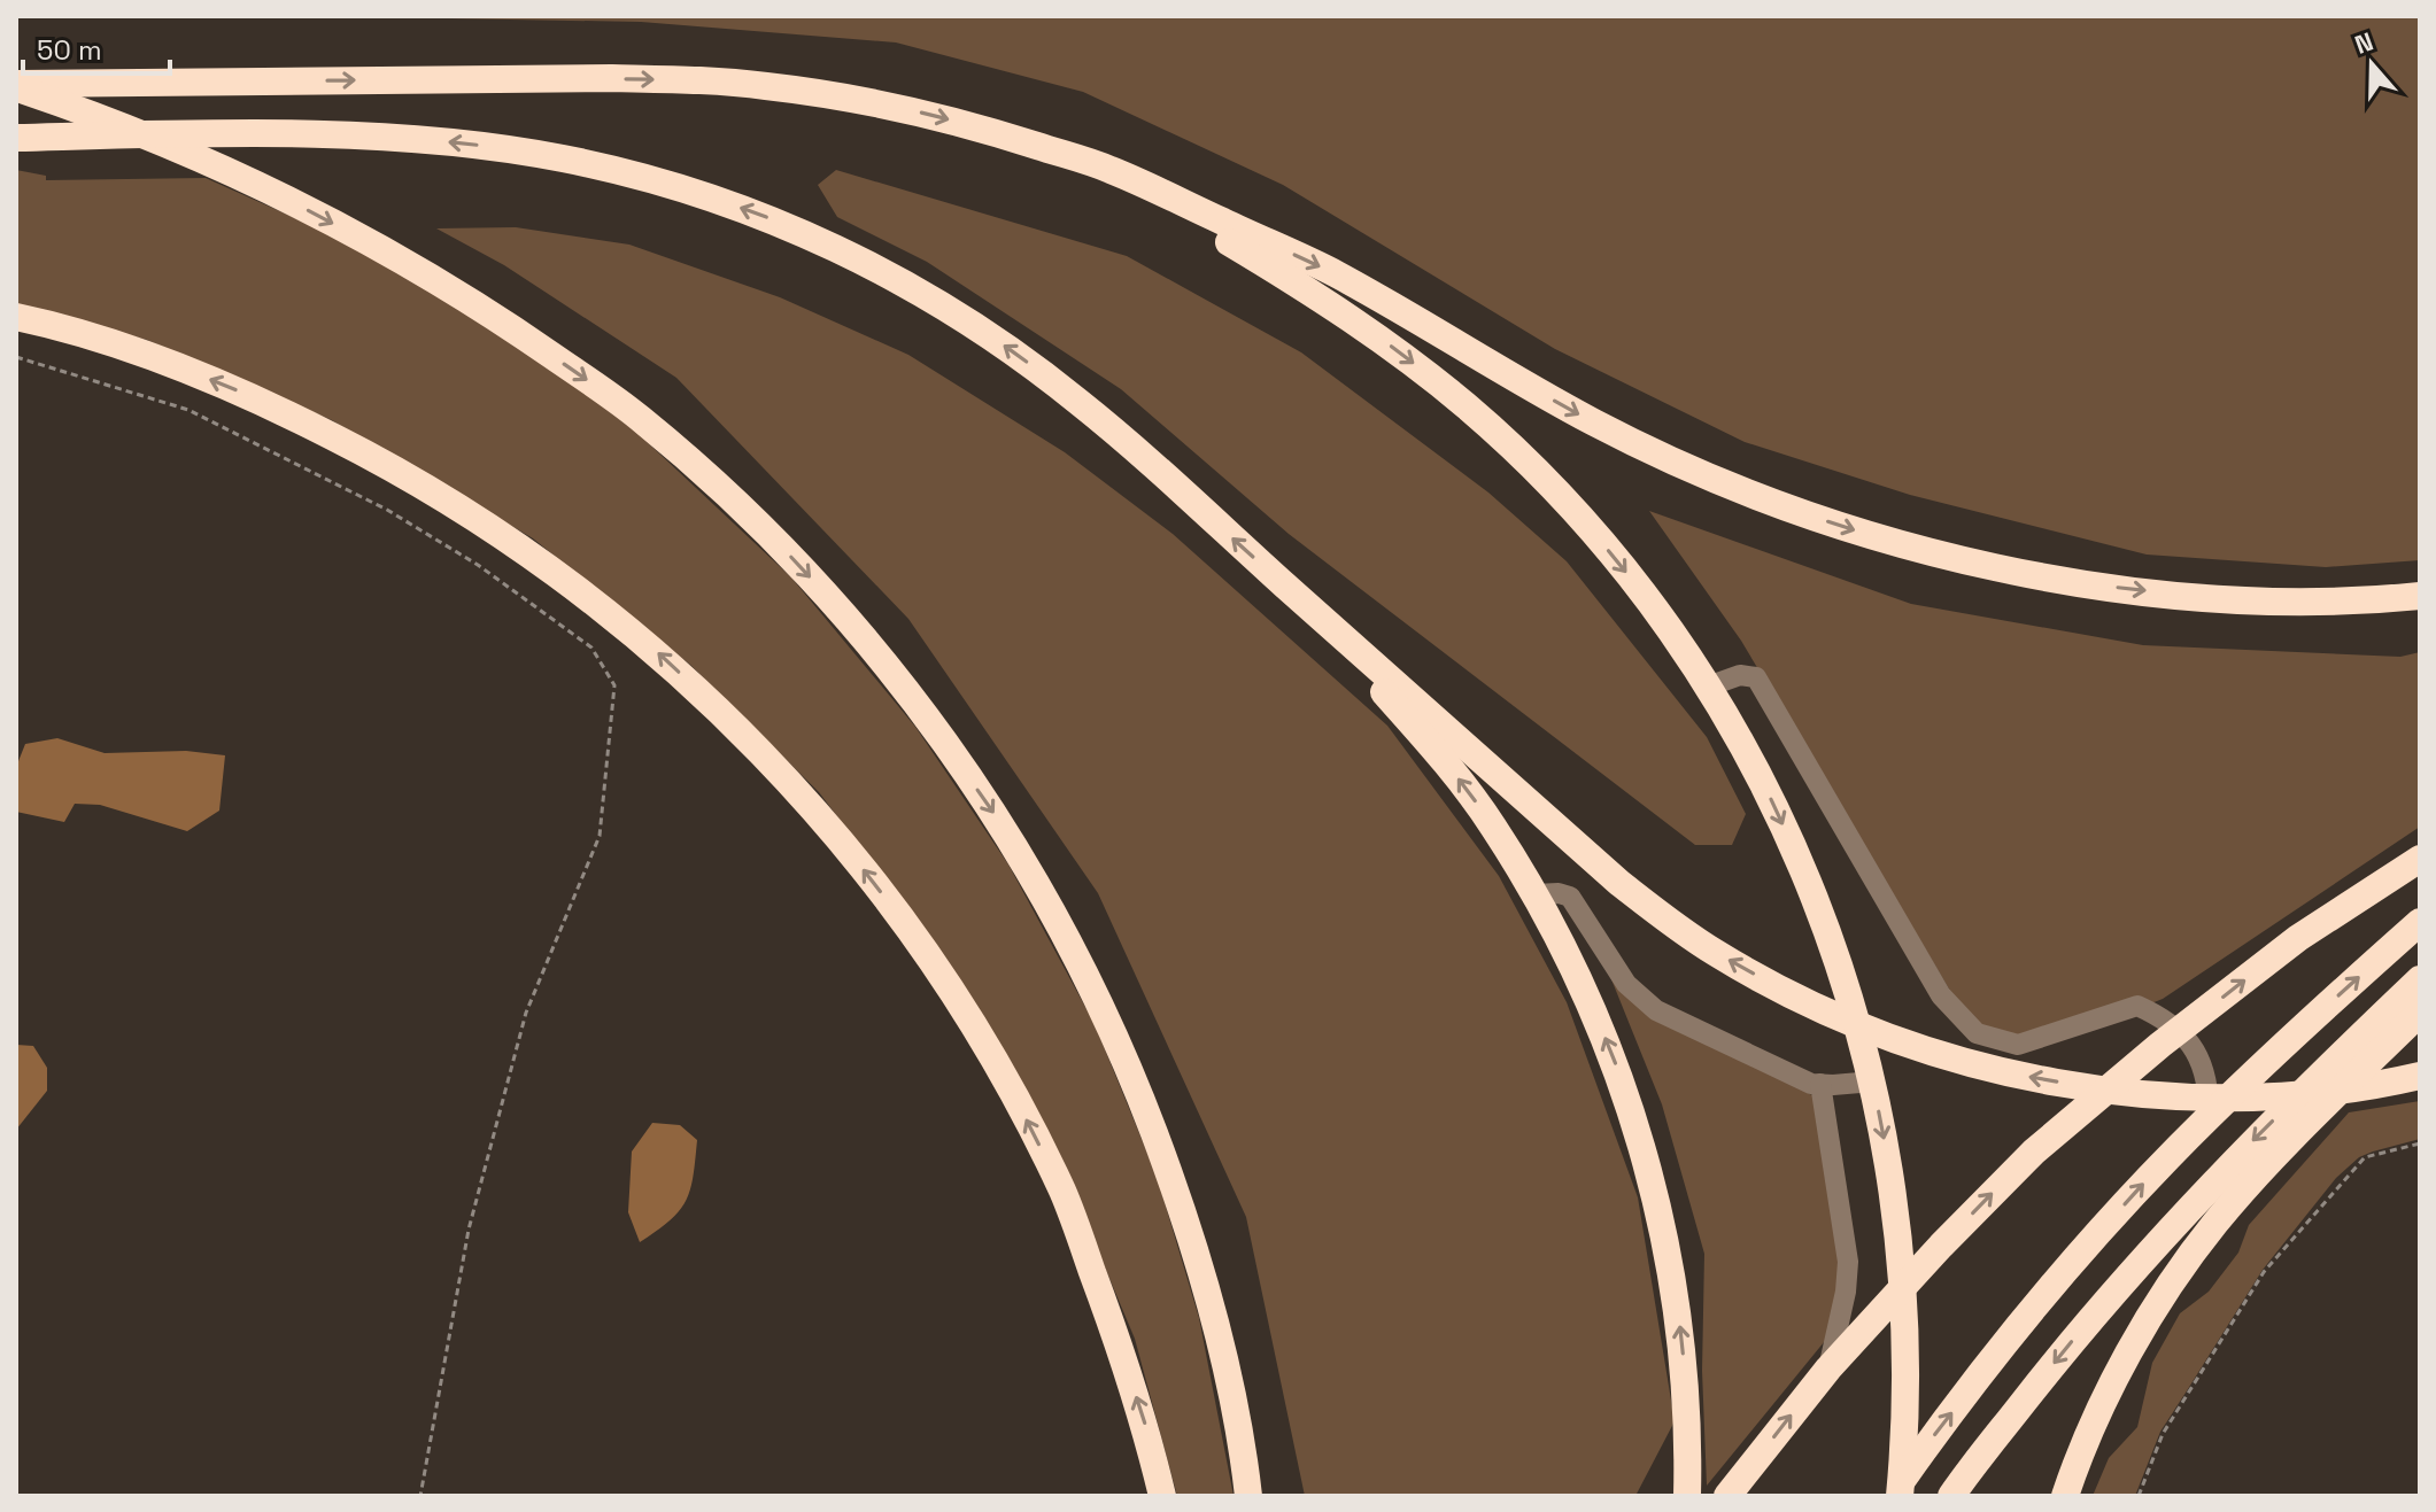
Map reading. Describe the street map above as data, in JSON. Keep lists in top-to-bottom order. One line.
{"scale_bar":"50 m","north":"top"}
